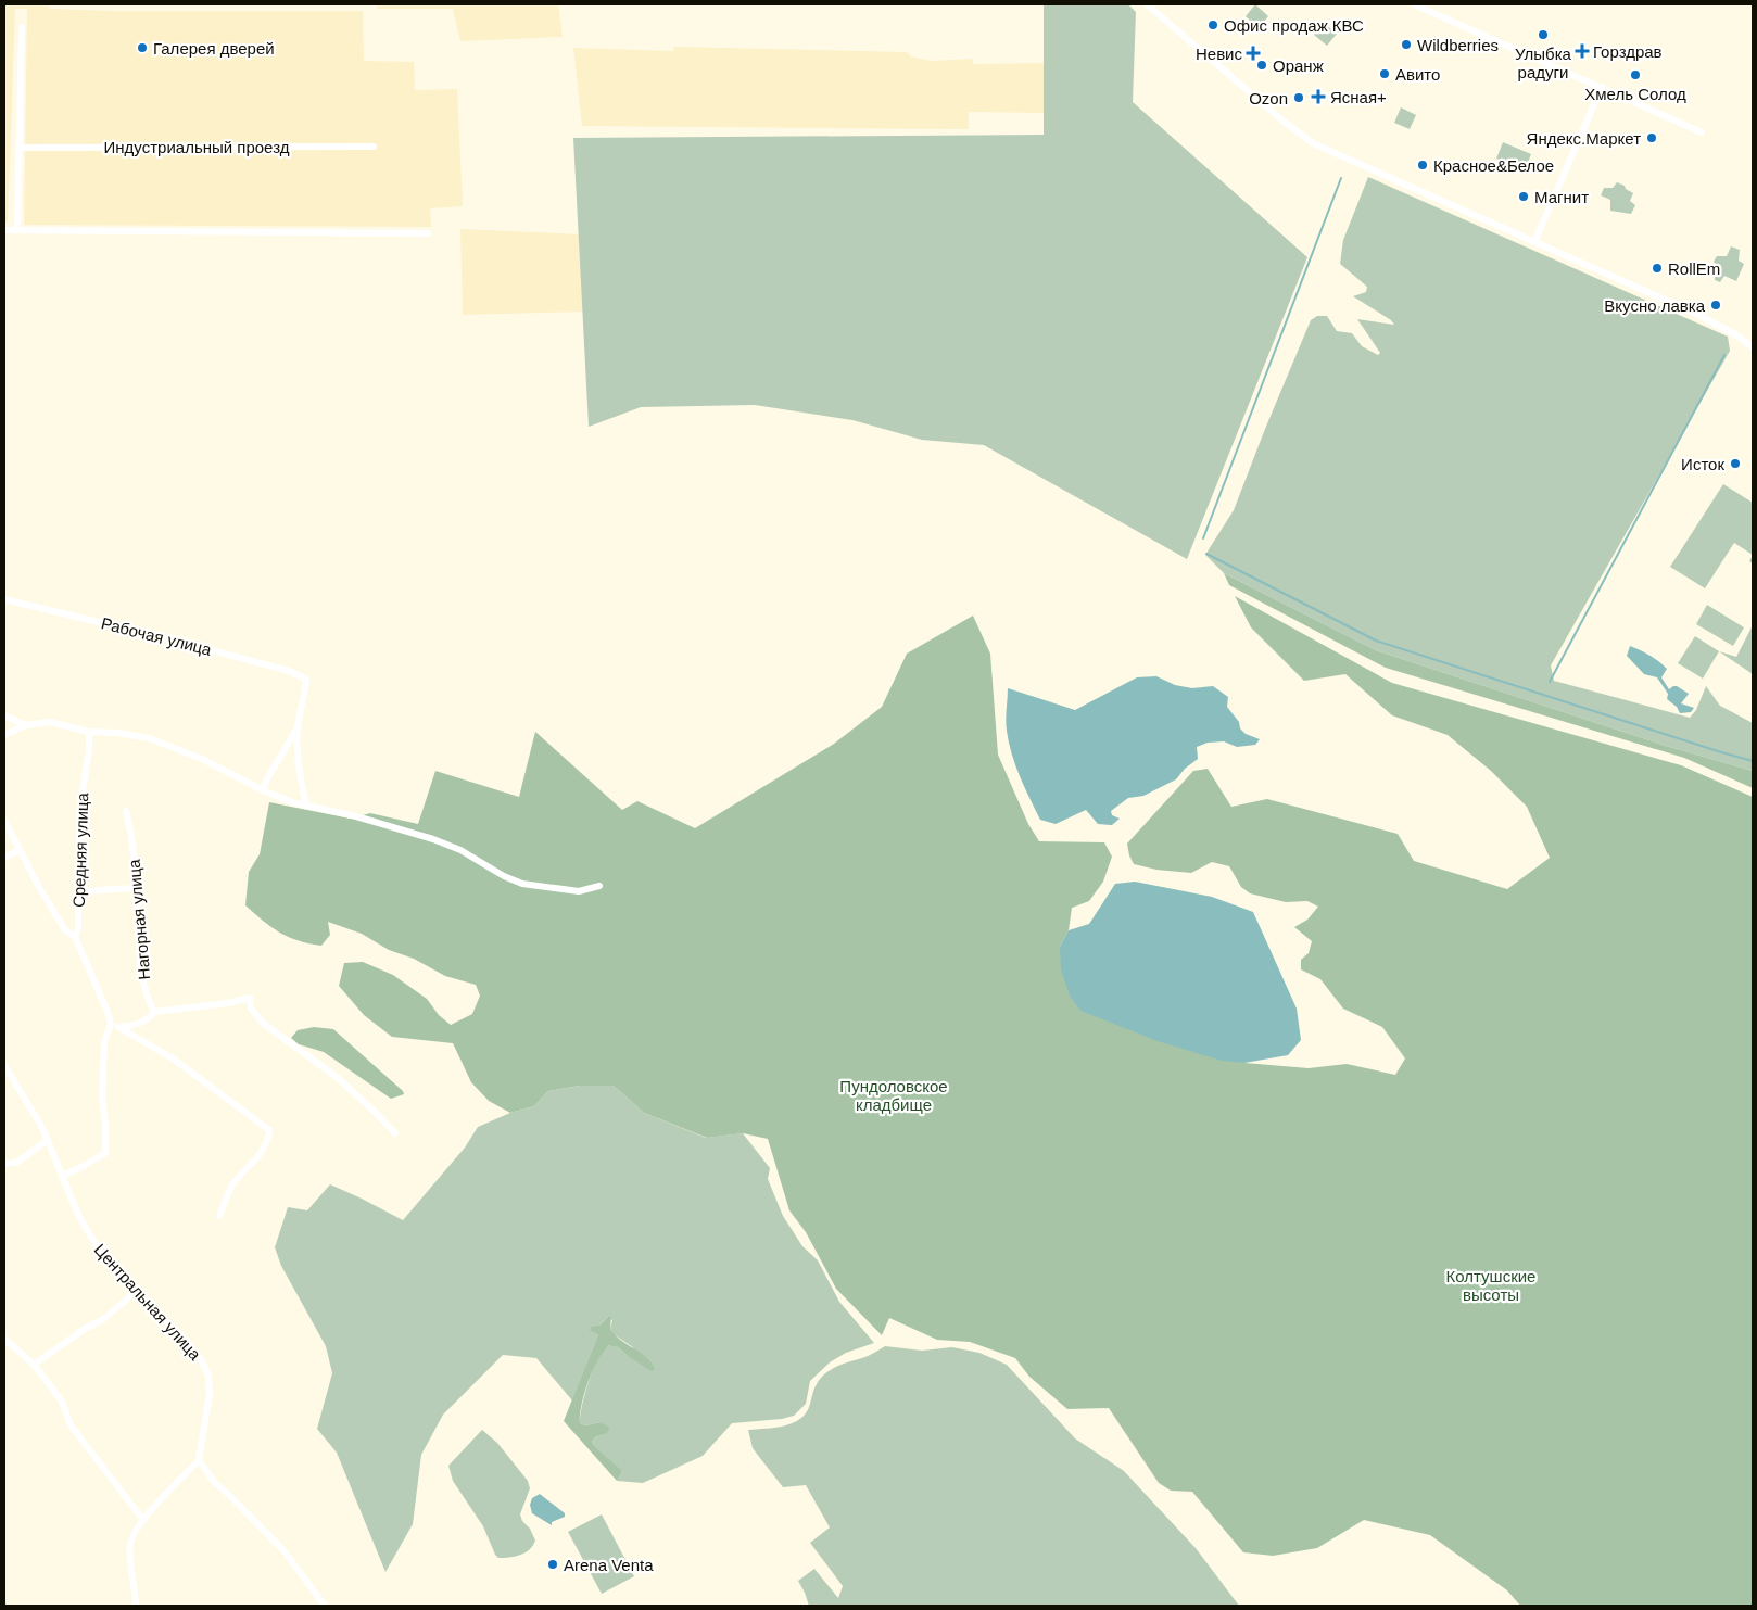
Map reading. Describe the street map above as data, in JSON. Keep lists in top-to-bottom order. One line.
{"streets":{"street":["Индустриальный проезд","Рабочая улица","Средняя улица","Нагорная улица","Центральная улица"]},"parks":["Пундоловское кладбище","Колтушские высоты"],"places":{"other":["Офис продаж КВС","Улыбка радуги","Wildberries","Галерея дверей","Оранж","Авито","Хмель Солод","Ozon","Яндекс.Маркет","Красное&Белое","Магнит","RollEm","Вкусно лавка","Исток","Arena Venta"],"health":["Горздрав","Невис","Ясная+"]}}
